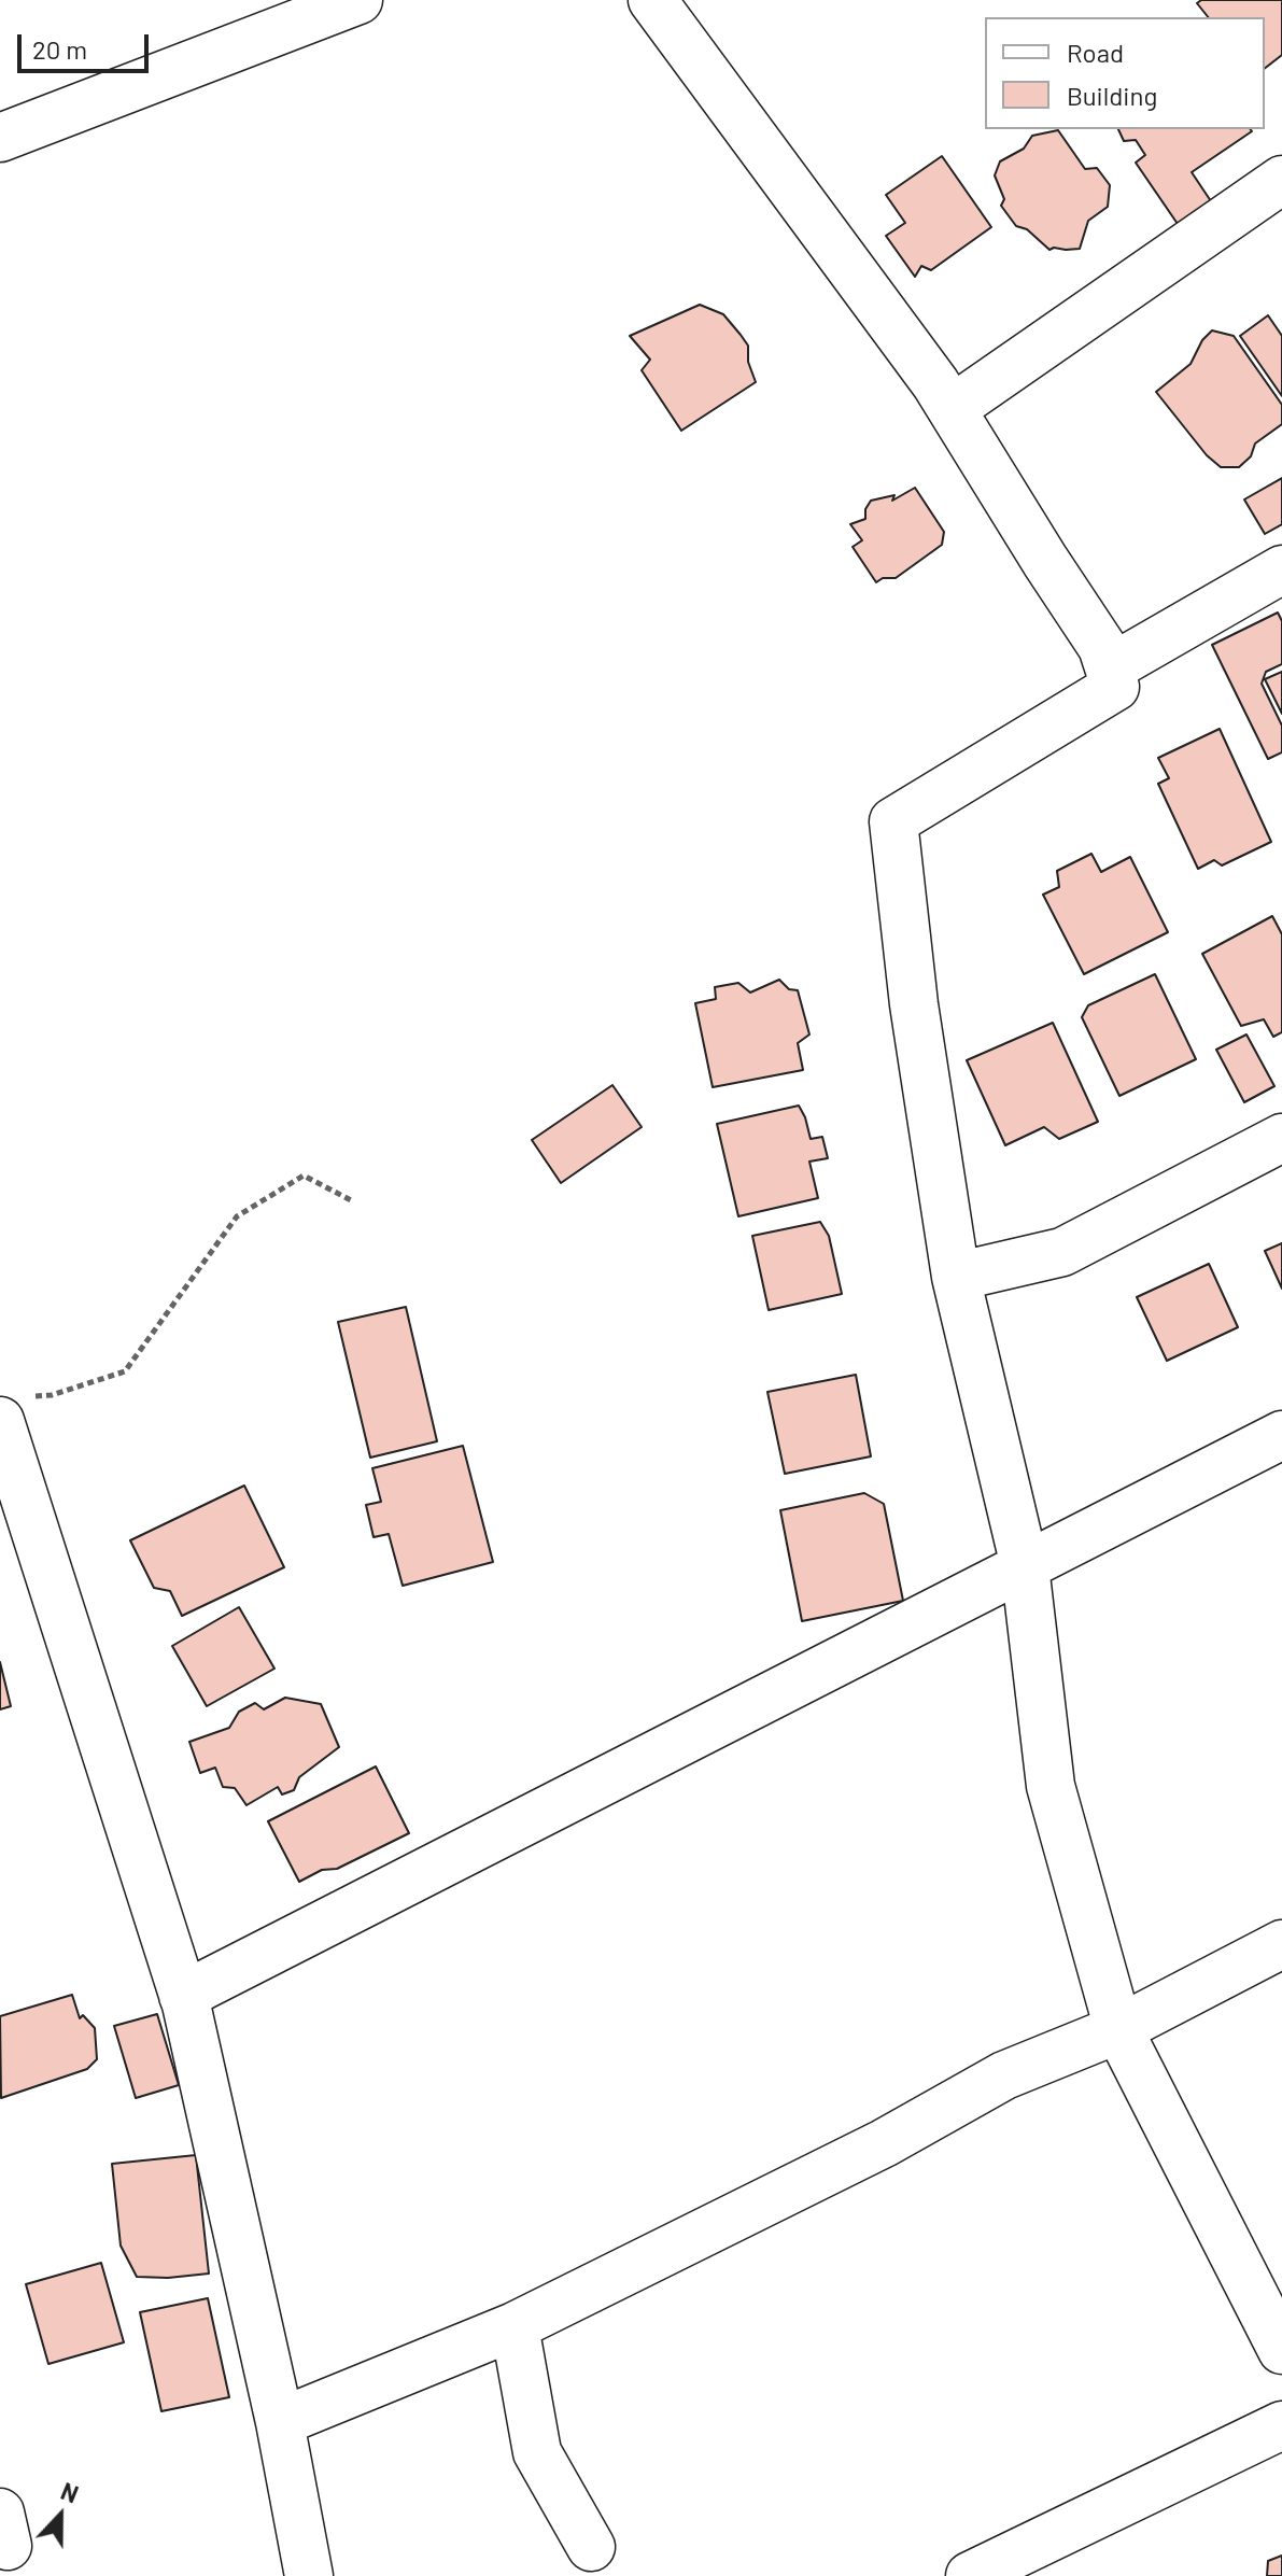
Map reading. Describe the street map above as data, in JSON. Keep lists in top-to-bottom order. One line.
{"legend":["Road","Building"],"scale_bar":"20 m","north":"top"}
